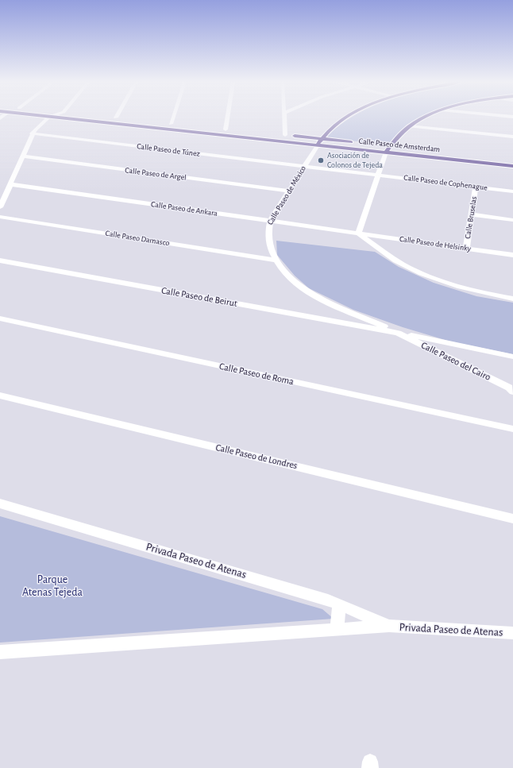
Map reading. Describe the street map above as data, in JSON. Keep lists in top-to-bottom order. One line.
{"streets":{"main road":["Calle Paseo de Amsterdam","Calle Paseo de México"],"street":["Calle Paseo de Túnez","Calle Paseo de Argel","Calle Paseo de Cophenague","Calle Paseo de Ankara","Calle Bruselas","Calle Paseo Damasco","Calle Paseo de Helsinky","Calle Paseo de Beirut","Calle Paseo del Cairo","Calle Paseo de Roma","Calle Paseo de Londres","Privada Paseo de Atenas"]},"crossings":[["Calle Paseo de Amsterdam","Calle Paseo de México"],["Calle Paseo de Túnez","Calle Paseo de Cophenague"],["Calle Paseo de Túnez","Calle Paseo de México"],["Calle Paseo de Argel","Calle Paseo de México"],["Calle Paseo de Cophenague","Calle Bruselas"],["Calle Paseo de México","Calle Paseo de Ankara"],["Calle Paseo de México","Calle Paseo Damasco"],["Calle Paseo de México","Calle Paseo de Beirut"],["Calle Paseo de México","Calle Paseo del Cairo"],["Calle Paseo de Ankara","Calle Paseo de Helsinky"],["Calle Bruselas","Calle Paseo de Helsinky"],["Calle Paseo de Beirut","Calle Paseo del Cairo"]],"parks":["Parque Atenas Tejeda"],"places":["Asociación de Colonos de Tejeda"]}
